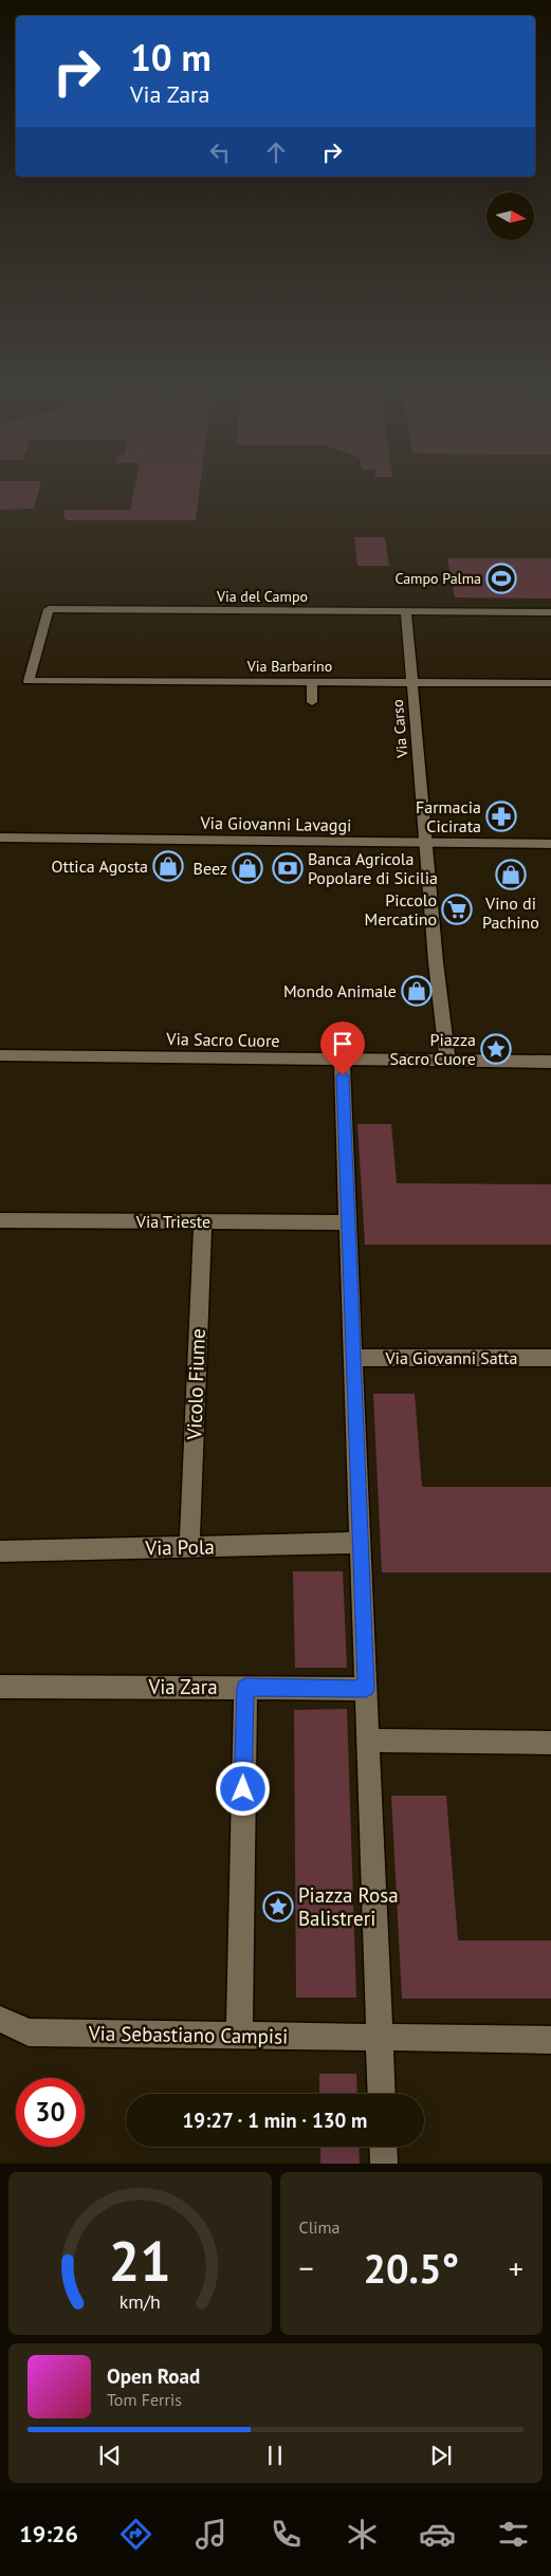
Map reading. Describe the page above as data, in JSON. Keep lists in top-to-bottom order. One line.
{"streets":{"street":["Via del Campo","Via Barbarino","Via Carso","Via Giovanni Lavaggi","Via Sacro Cuore","Via Trieste","Via Giovanni Satta","Vicolo Fiume","Via Pola","Via Zara","Via Sebastiano Campisi"]},"crossings":[["Via del Campo","Via Barbarino"],["Via del Campo","Via Carso"],["Via Barbarino","Via Carso"],["Via Carso","Via Giovanni Lavaggi"],["Via Carso","Via Sacro Cuore"],["Via Trieste","Vicolo Fiume"],["Vicolo Fiume","Via Pola"]],"places":{"sports":["Campo Palma"],"pharmacy":["Farmacia Cicirata"],"shop":["Ottica Agosta","Beez","Vino di Pachino","Mondo Animale"],"bank":["Banca Agricola Popolare di Sicilia"],"supermarket":["Piccolo Mercatino"],"place":["Piazza Sacro Cuore","Piazza Rosa Balistreri"]},"north":"right","page":{"turn":["10 m","Via Zara"],"limit":"30","trip":"19:27 · 1 min · 130 m","tile":"Clima","heat":["−","20.5°","+"],"song":["Open Road","Tom Ferris"],"tabs":"19:26","gauge":["21","km/h"]}}
